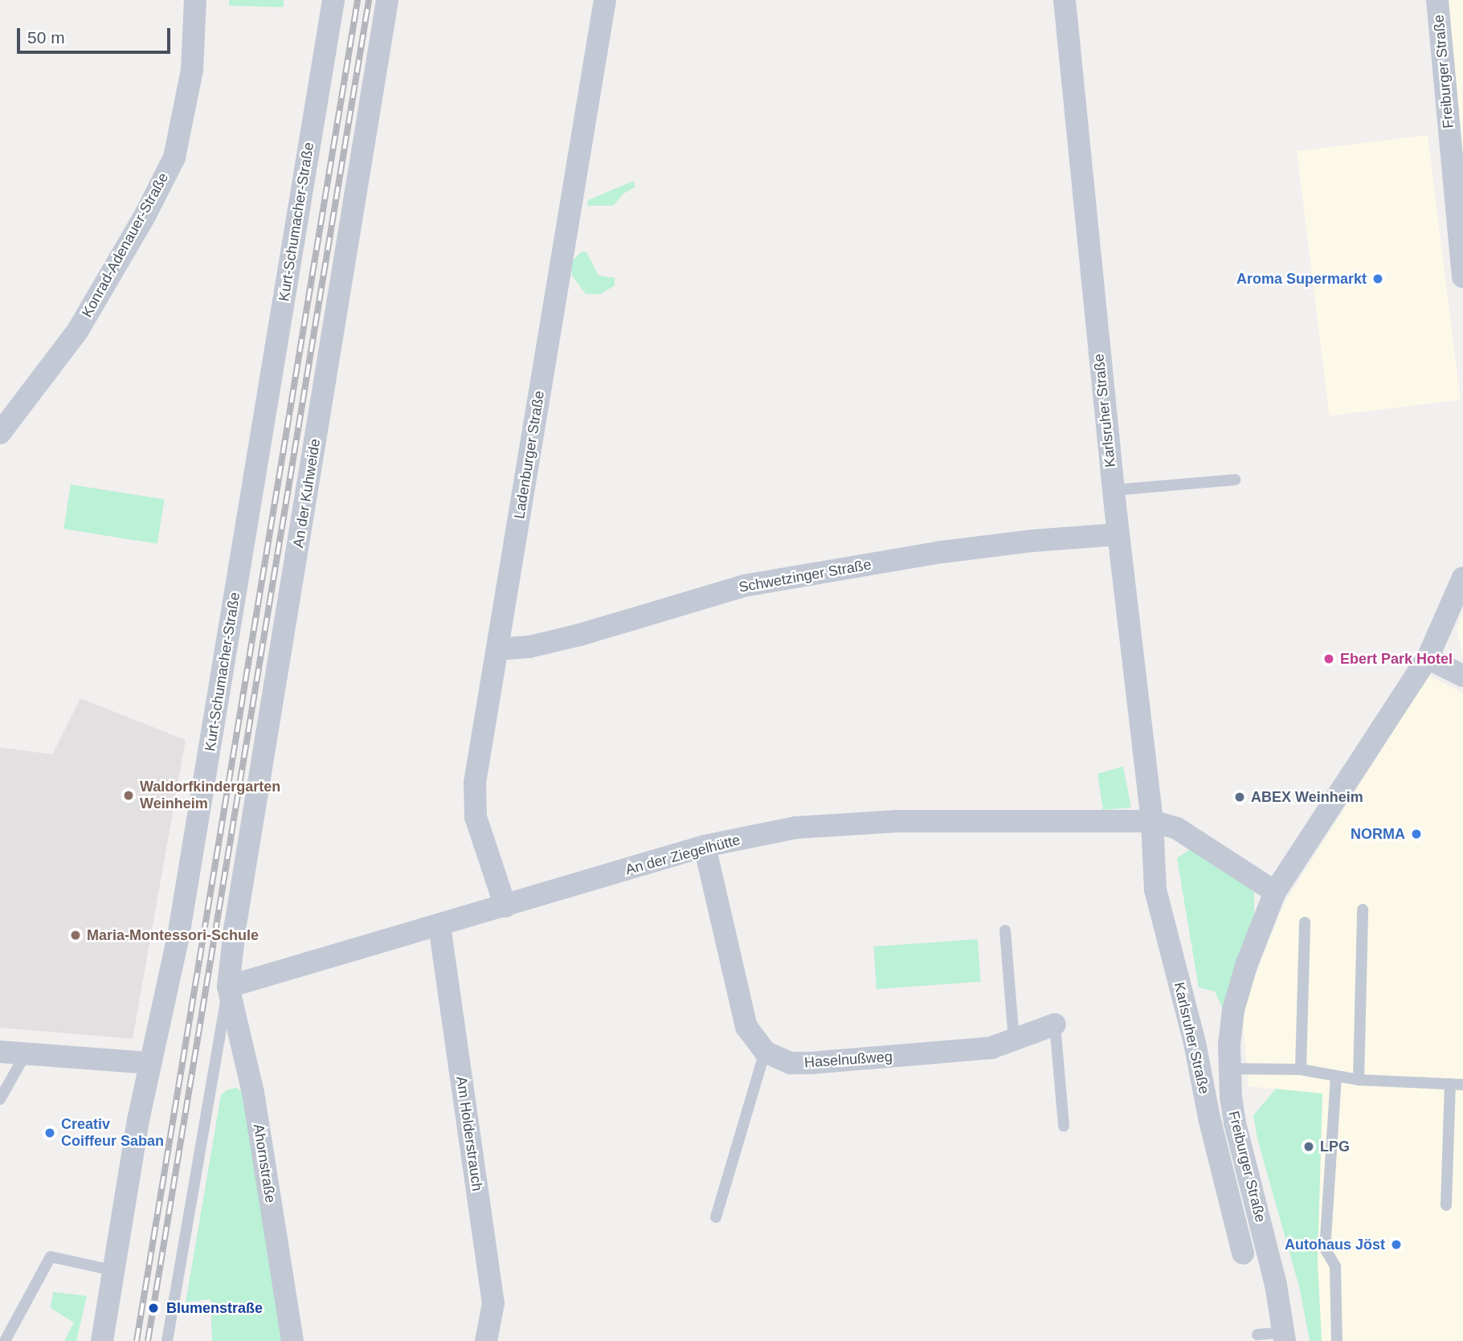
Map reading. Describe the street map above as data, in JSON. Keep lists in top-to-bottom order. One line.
{"streets":{"street":["Freiburger Straße","Kurt-Schumacher-Straße","Konrad-Adenauer-Straße","Karlsruher Straße","Ladenburger Straße","An der Kuhweide","Schwetzinger Straße","An der Ziegelhütte","Haselnußweg","Am Holderstrauch","Ahornstraße"]},"crossings":[["Karlsruher Straße","Schwetzinger Straße"],["Karlsruher Straße","An der Ziegelhütte"],["Ladenburger Straße","Schwetzinger Straße"],["Ladenburger Straße","An der Ziegelhütte"],["An der Kuhweide","An der Ziegelhütte"],["An der Kuhweide","Ahornstraße"],["An der Ziegelhütte","Haselnußweg"],["An der Ziegelhütte","Am Holderstrauch"],["An der Ziegelhütte","Ahornstraße"]],"places":["Aroma Supermarkt","Ebert Park Hotel","Waldorfkindergarten Weinheim","ABEX Weinheim","NORMA","Maria-Montessori-Schule","Creativ Coiffeur Saban","LPG","Autohaus Jöst","Blumenstraße"],"scale_bar":"50 m"}
